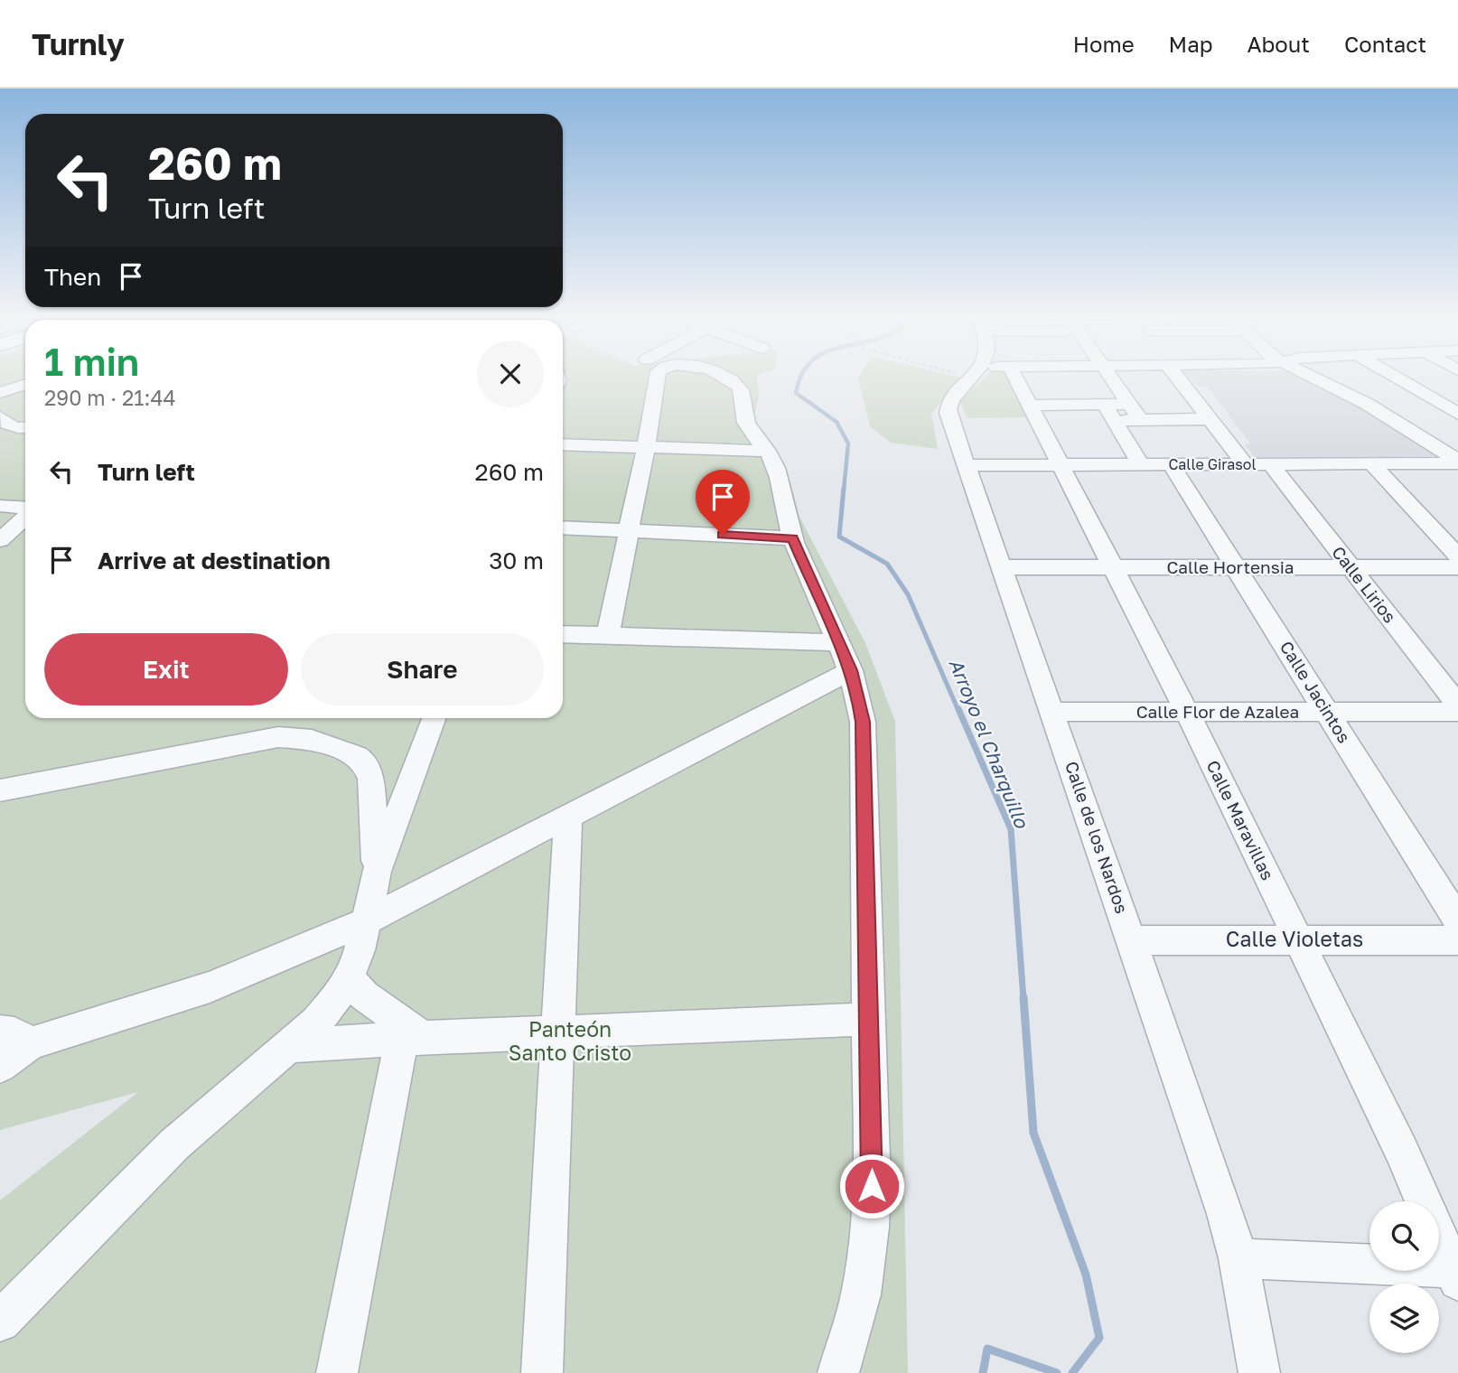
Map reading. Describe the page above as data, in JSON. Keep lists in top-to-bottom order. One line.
{"streets":{"street":["Calle Girasol","Calle Hortensia","Calle Lirios","Calle Jacintos","Calle Flor de Azalea","Calle Maravillas","Calle de los Nardos","Calle Violetas"]},"crossings":[["Calle Girasol","Calle Lirios"],["Calle Girasol","Calle Jacintos"],["Calle Girasol","Calle Maravillas"],["Calle Girasol","Calle de los Nardos"],["Calle Hortensia","Calle Lirios"],["Calle Hortensia","Calle Jacintos"],["Calle Hortensia","Calle Maravillas"],["Calle Hortensia","Calle de los Nardos"],["Calle Jacintos","Calle Flor de Azalea"],["Calle Flor de Azalea","Calle Maravillas"],["Calle Flor de Azalea","Calle de los Nardos"],["Calle Maravillas","Calle Violetas"],["Calle de los Nardos","Calle Violetas"]],"water":["Arroyo el Charquillo"],"parks":["Panteón Santo Cristo"],"page":{"header":"Turnly","nav":["Home","Map","About","Contact"],"turn":["260 m","Turn left"],"then":"Then","heading":["1 min","290 m · 21:44"],"list":[{"name":"Turn left","value":"260 m"},{"name":"Arrive at destination","value":"30 m"}],"buttons":["Exit","Share"]}}
